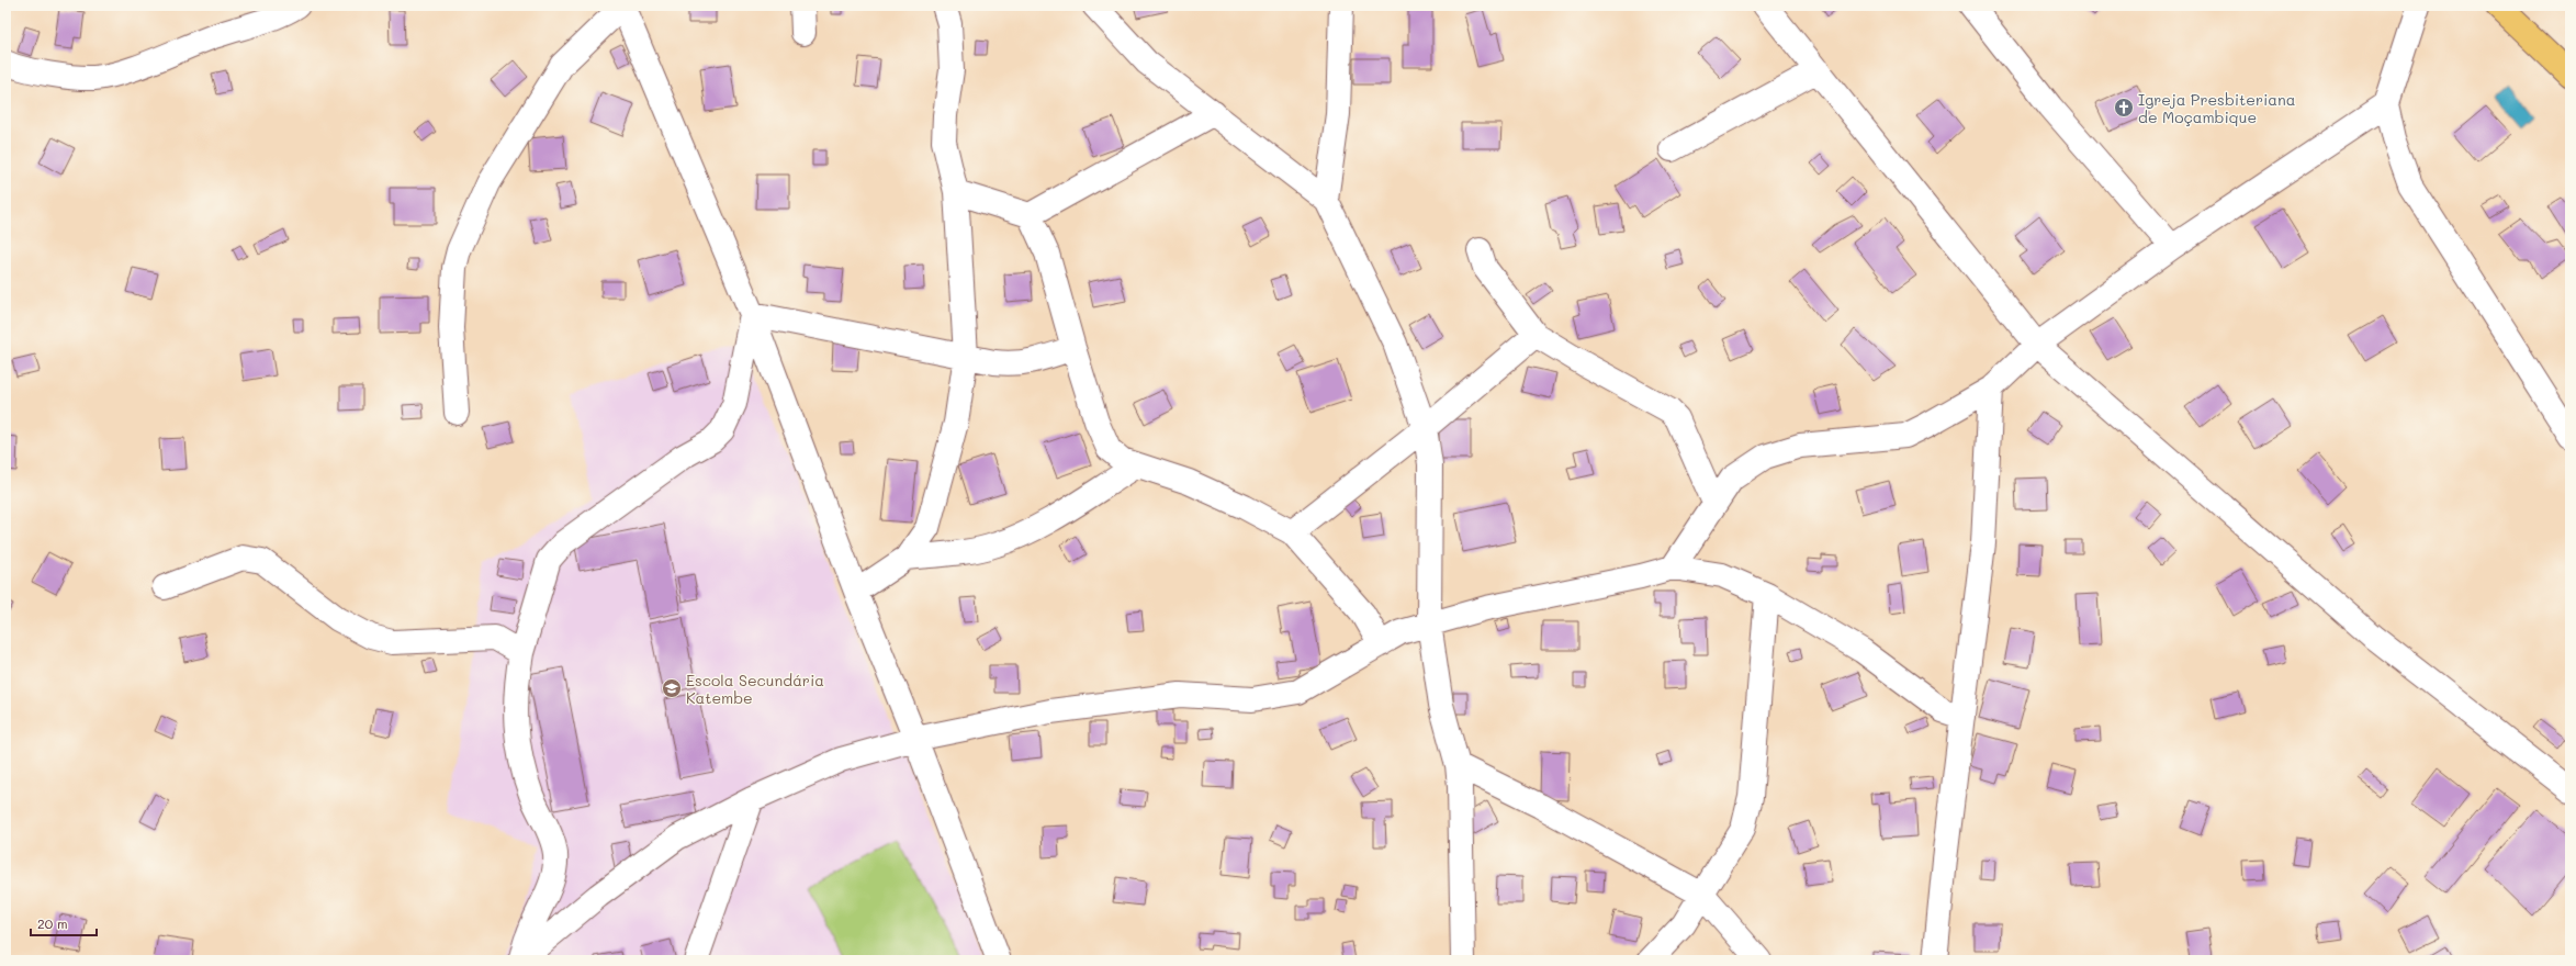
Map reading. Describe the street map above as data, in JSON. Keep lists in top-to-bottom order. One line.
{"places":{"church":["Igreja Presbiteriana de Moçambique"],"school or university":["Escola Secundária Katembe"]},"scale_bar":"20 m"}
